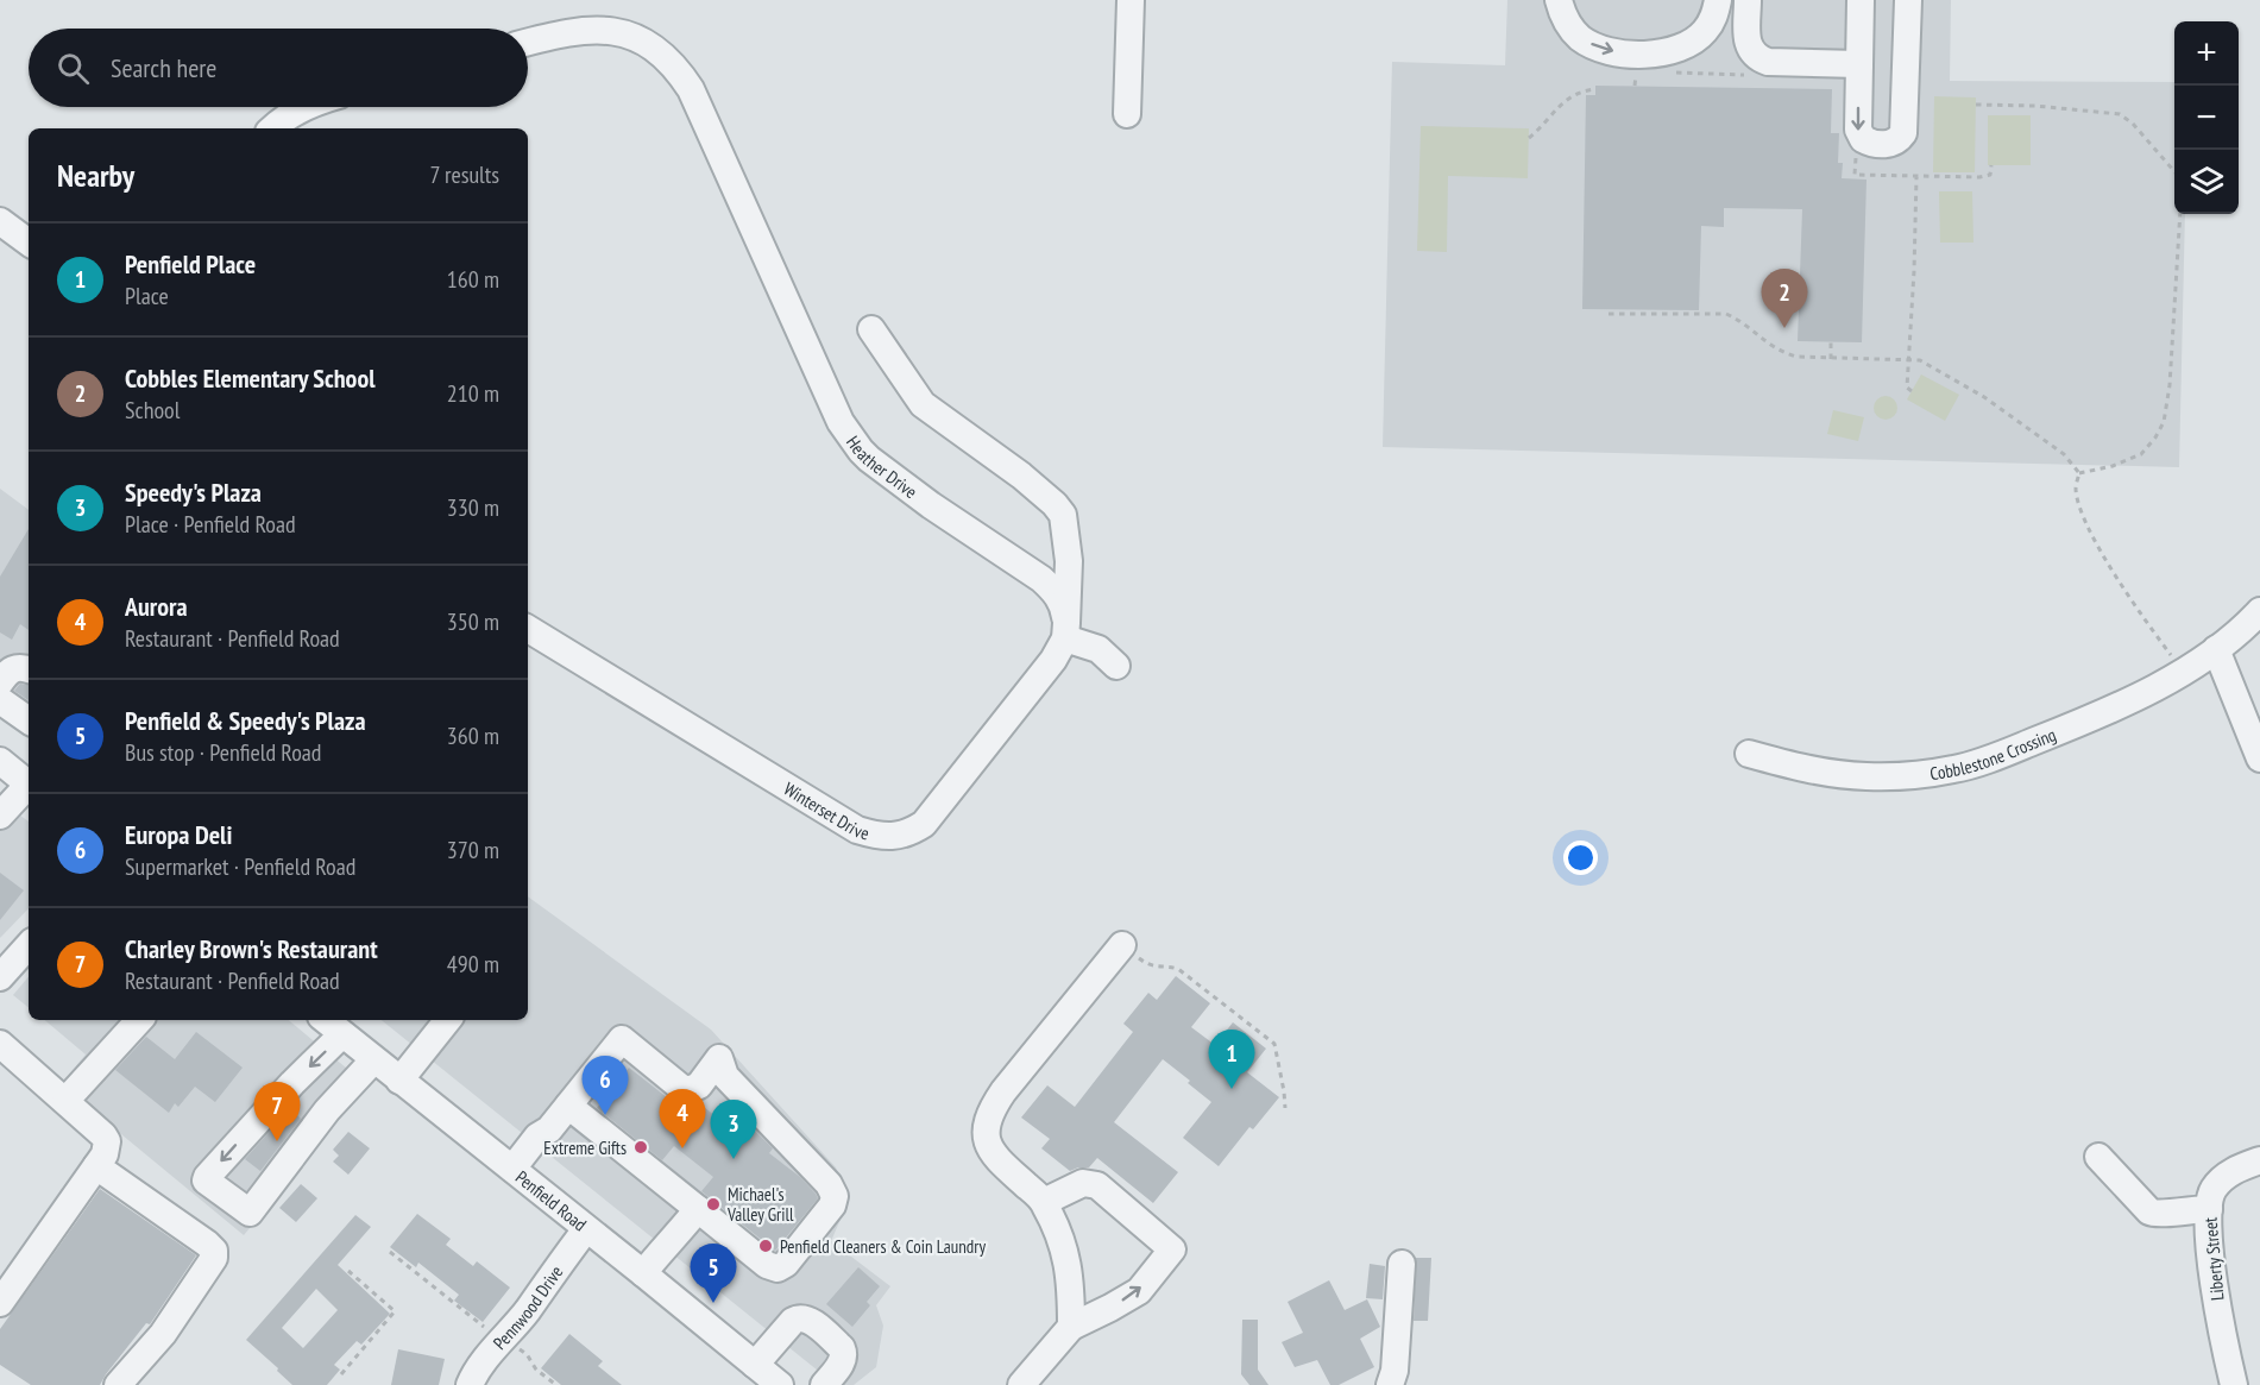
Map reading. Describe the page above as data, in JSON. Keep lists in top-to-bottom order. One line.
{"streets":{"street":["Heather Drive","Cobblestone Crossing","Winterset Drive","Penfield Road","Liberty Street","Pennwood Drive"]},"crossings":[["Heather Drive","Winterset Drive"],["Penfield Road","Pennwood Drive"]],"places":["Extreme Gifts","Michael's Valley Grill","Penfield Cleaners & Coin Laundry"],"page":{"map_buttons":["+","−"],"search":"Search here","heading":["Nearby","7 results"],"list":[{"mark":"1","name":"Penfield Place","note":"Place","value":"160 m"},{"mark":"2","name":"Cobbles Elementary School","note":"School","value":"210 m"},{"mark":"3","name":"Speedy's Plaza","note":"Place · Penfield Road","value":"330 m"},{"mark":"4","name":"Aurora","note":"Restaurant · Penfield Road","value":"350 m"},{"mark":"5","name":"Penfield & Speedy's Plaza","note":"Bus stop · Penfield Road","value":"360 m"},{"mark":"6","name":"Europa Deli","note":"Supermarket · Penfield Road","value":"370 m"},{"mark":"7","name":"Charley Brown's Restaurant","note":"Restaurant · Penfield Road","value":"490 m"}],"pins":["2","1","6","7","4","3","5"]}}
